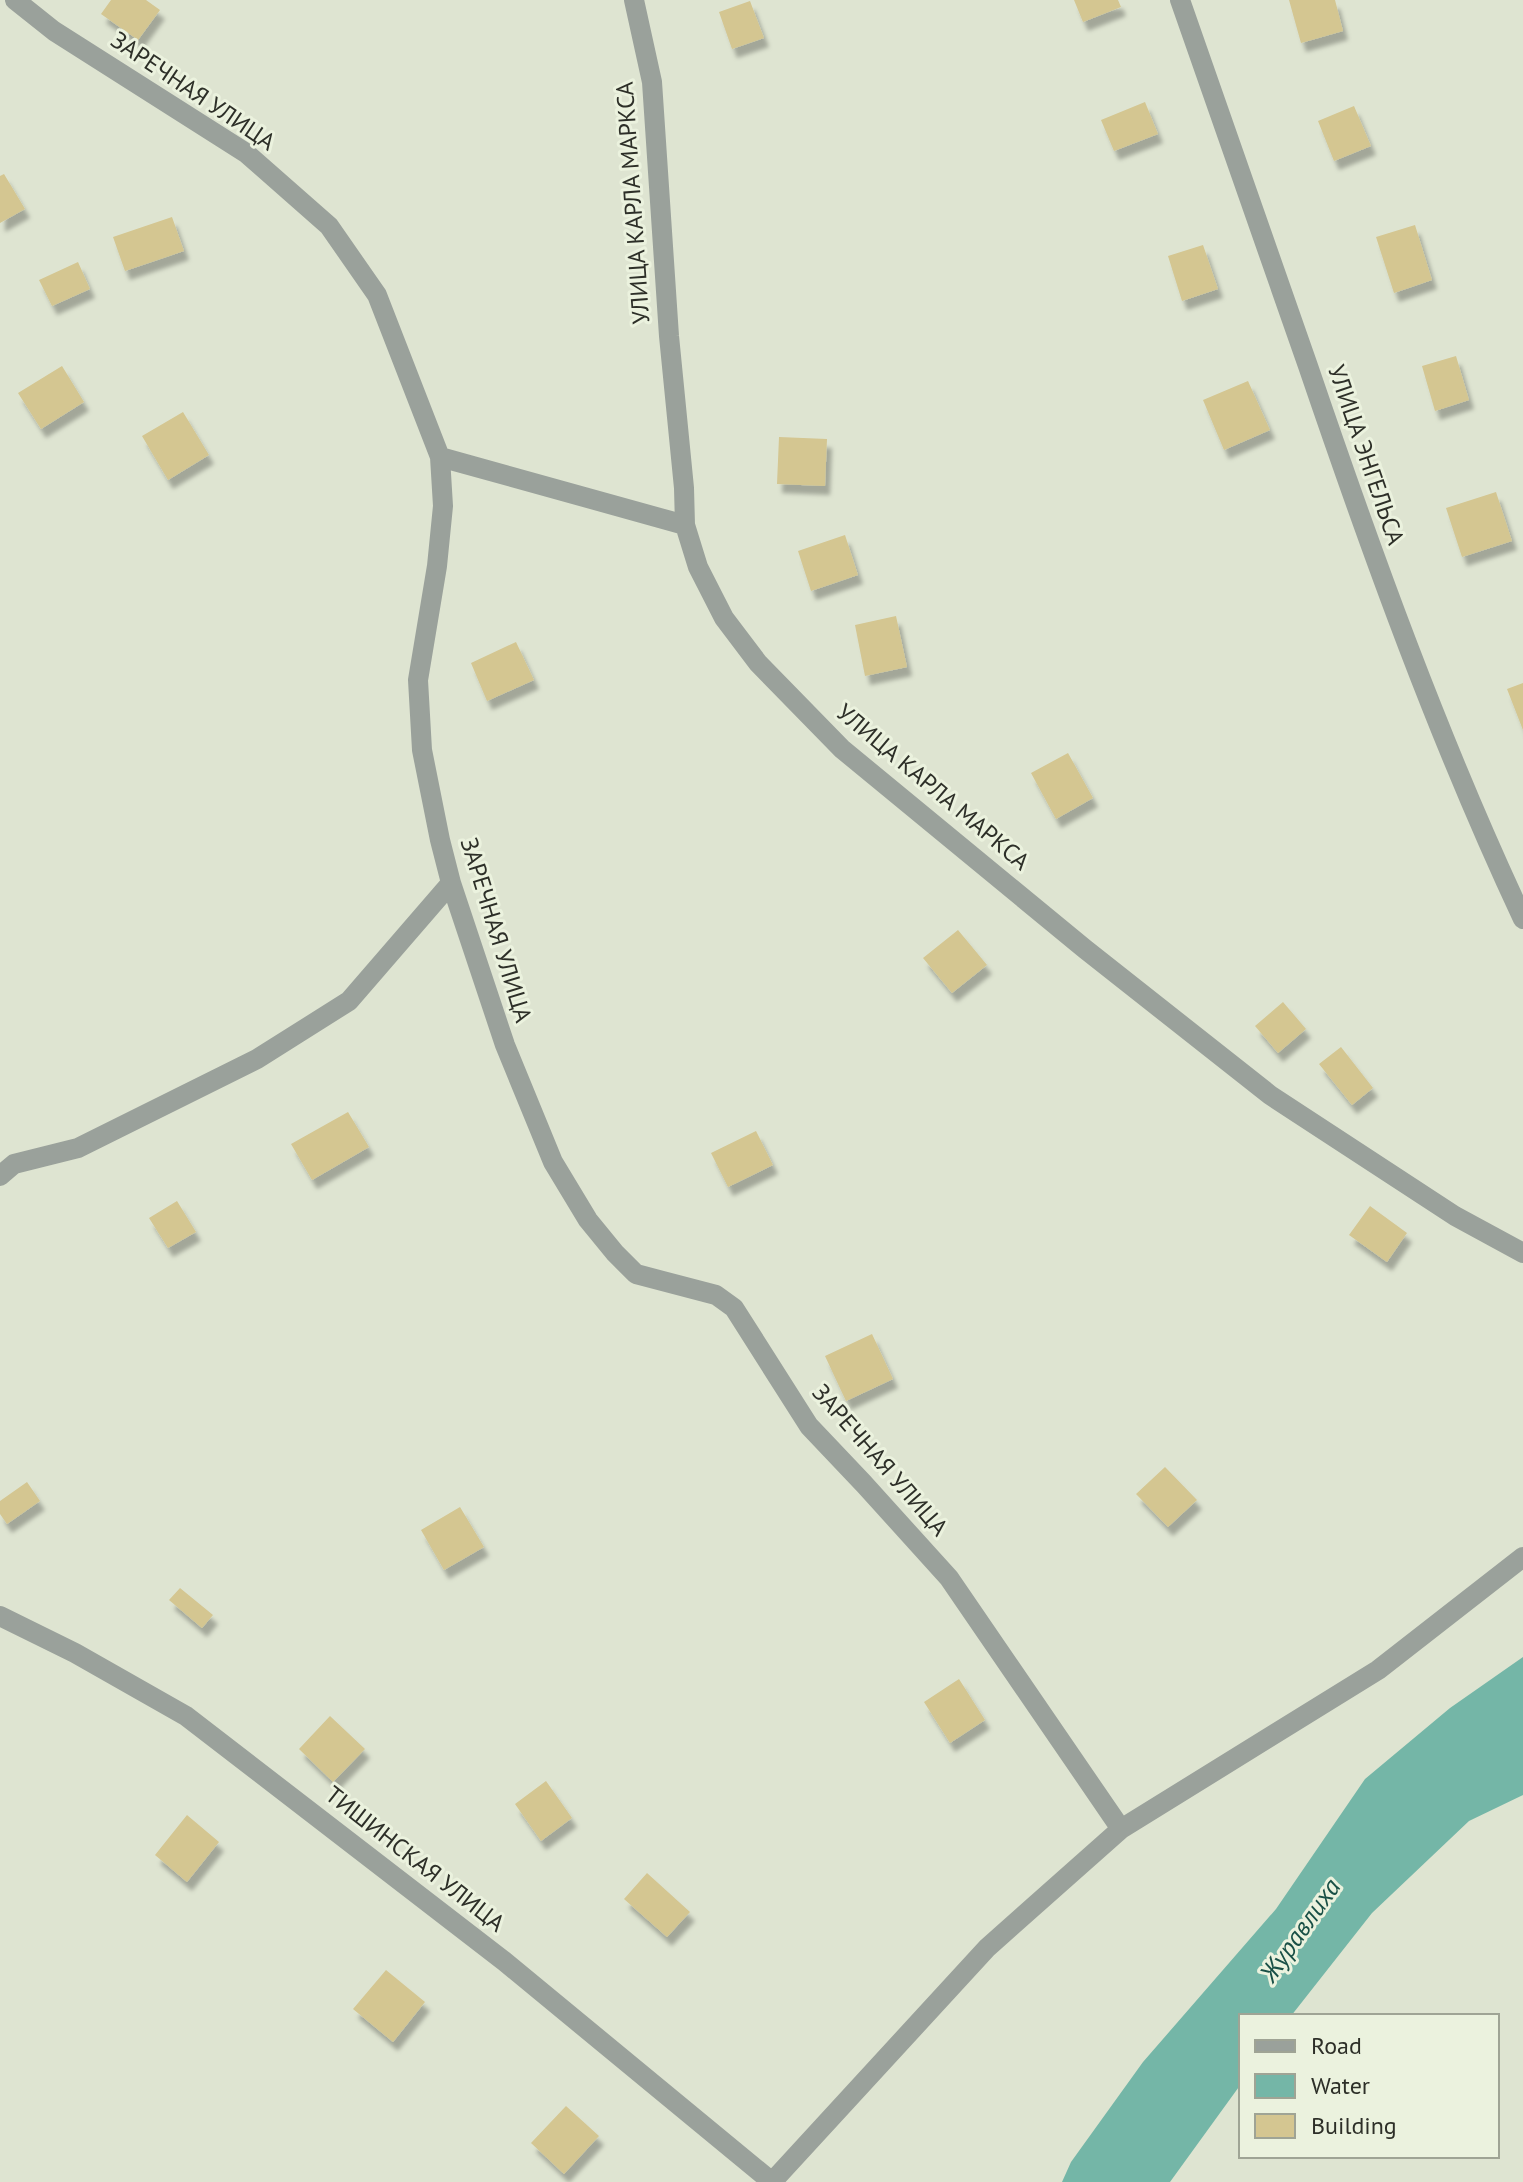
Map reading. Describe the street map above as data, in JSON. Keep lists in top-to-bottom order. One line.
{"streets":{"street":["ЗАРЕЧНАЯ УЛИЦА","УЛИЦА КАРЛА МАРКСА","УЛИЦА ЭНГЕЛЬСА","ТИШИНСКАЯ УЛИЦА"]},"water":["Журавлиха"],"legend":["Road","Water","Building"]}
